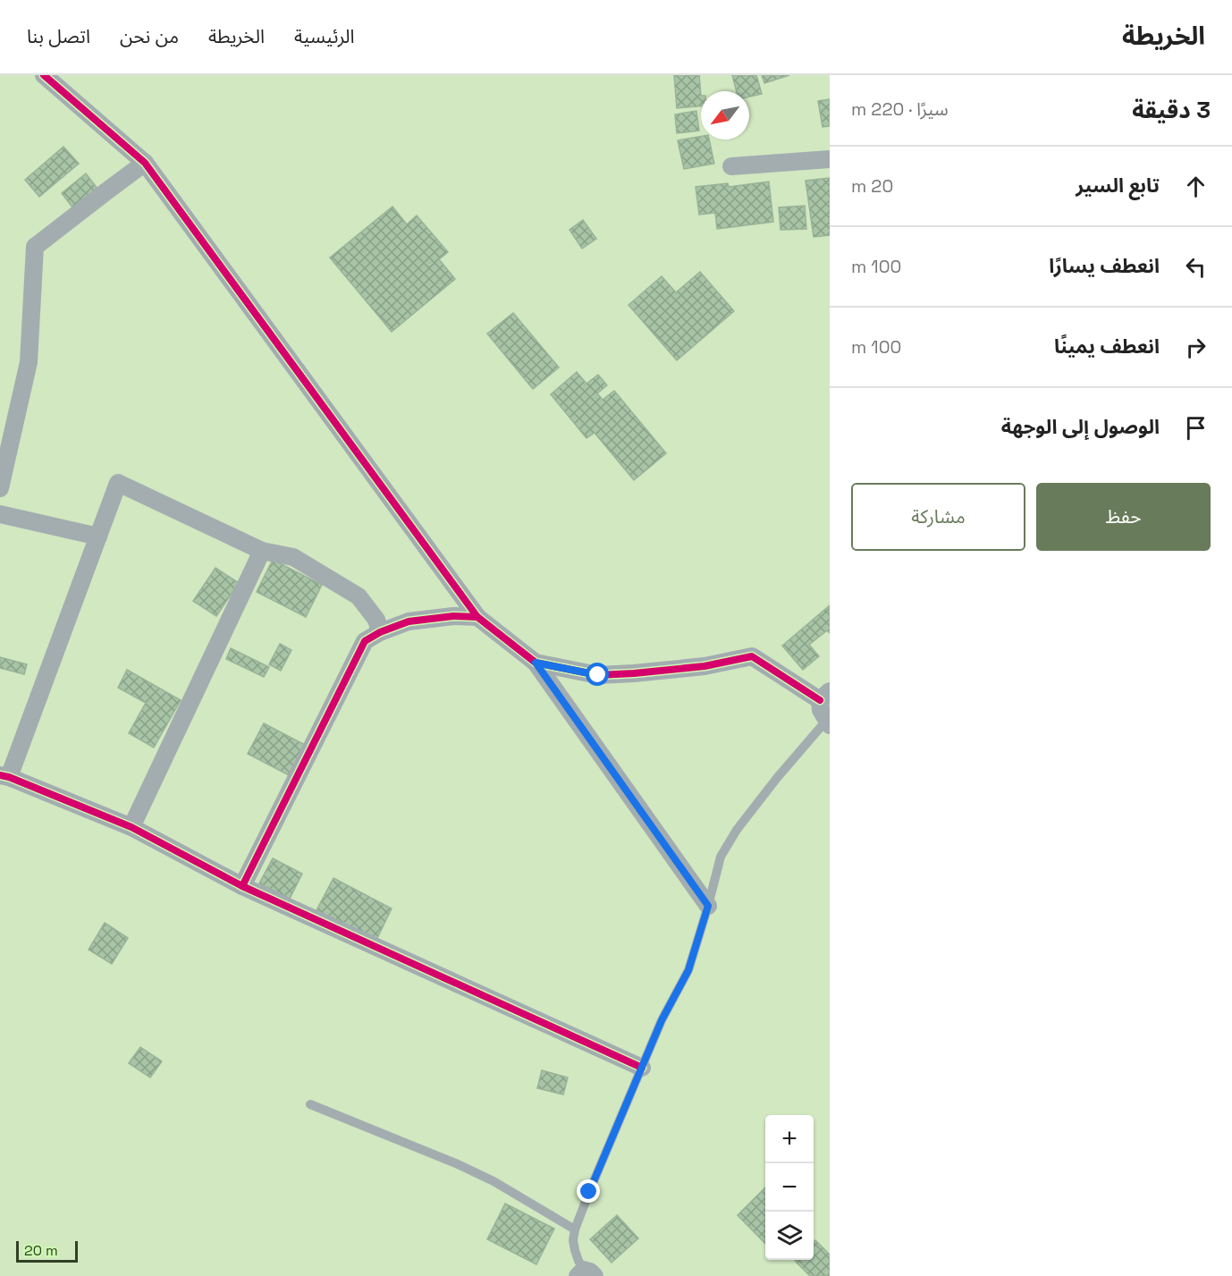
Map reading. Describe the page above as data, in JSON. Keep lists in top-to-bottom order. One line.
{"scale_bar":"20 m","north":"bottom left","page":{"header":"الخريطة","nav":["الرئيسية","الخريطة","من نحن","اتصل بنا"],"heading":["3 دقيقة","سيرًا · 220 m"],"list":[["تابع السير","20 m"],["انعطف يسارًا","100 m"],["انعطف يمينًا","100 m"],"الوصول إلى الوجهة"],"buttons":["حفظ","مشاركة"],"map_buttons":["+","−"],"scale":"20 m"}}
